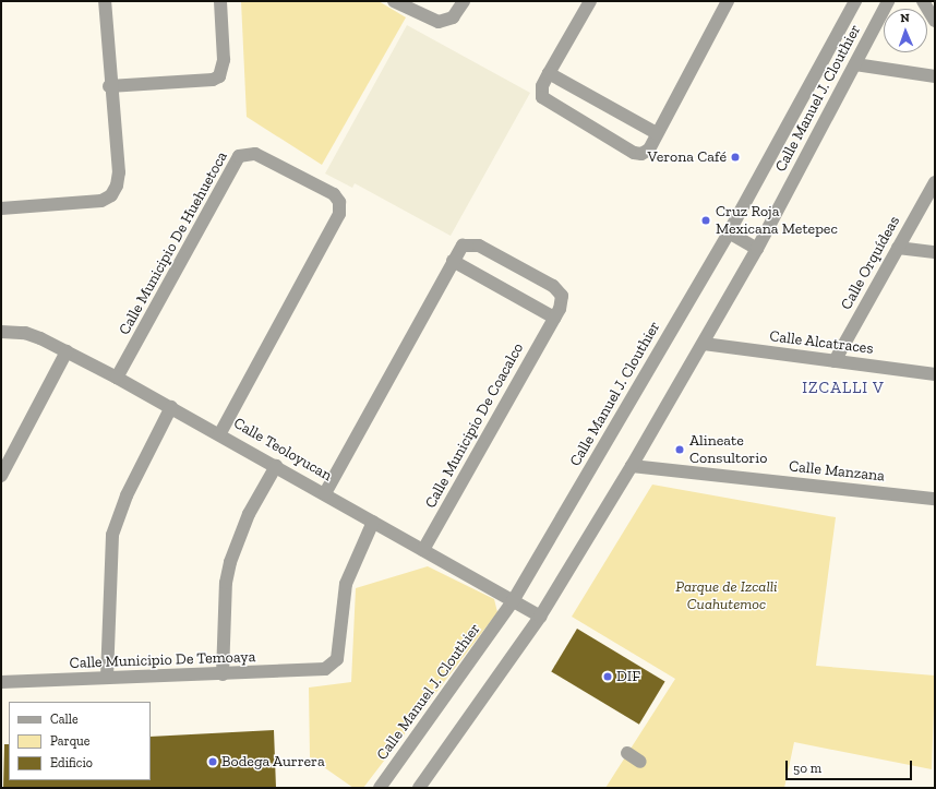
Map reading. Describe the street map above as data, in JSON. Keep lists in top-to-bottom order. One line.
{"streets":{"street":["Calle Manuel J. Clouthier","Calle Municipio De Huehuetoca","Calle Orquídeas","Calle Alcatraces","Calle Municipio De Coacalco","Calle Teoloyucan","Calle Manzana","Calle Municipio De Temoaya"]},"crossings":[["Calle Manuel J. Clouthier","Calle Alcatraces"],["Calle Manuel J. Clouthier","Calle Teoloyucan"],["Calle Manuel J. Clouthier","Calle Manzana"],["Calle Municipio De Huehuetoca","Calle Teoloyucan"],["Calle Orquídeas","Calle Alcatraces"],["Calle Municipio De Coacalco","Calle Teoloyucan"],["Calle Teoloyucan","Calle Municipio De Temoaya"]],"districts":["IZCALLI V"],"parks":["Parque de Izcalli Cuahutemoc"],"places":["Verona Café","Cruz Roja Mexicana Metepec","Alineate Consultorio","DIF","Bodega Aurrera"],"legend":["Calle","Parque","Edificio"],"scale_bar":"50 m","north":"top"}
